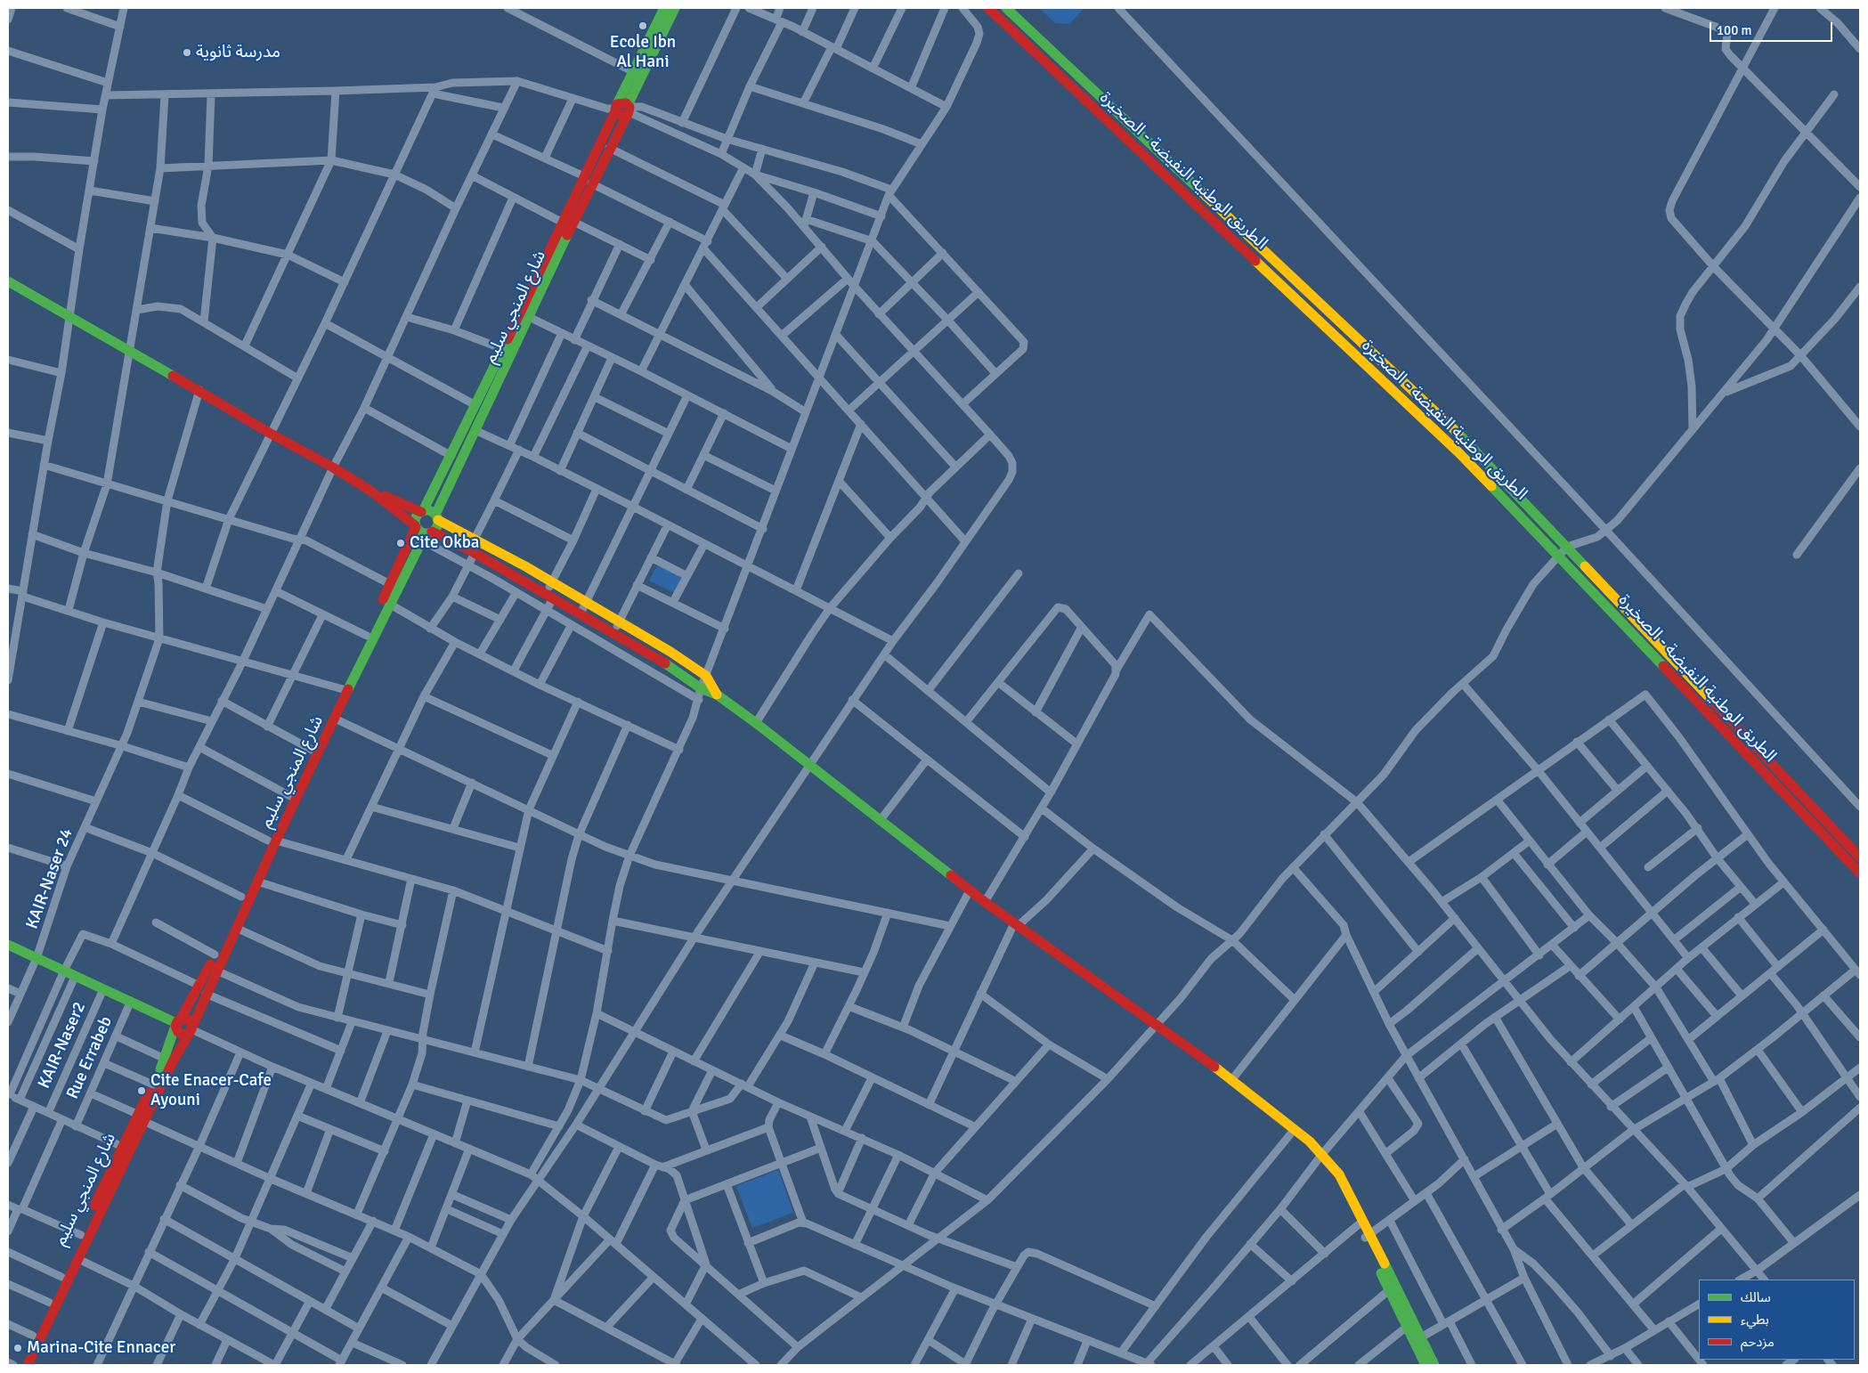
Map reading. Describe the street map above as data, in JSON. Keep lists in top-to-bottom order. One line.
{"streets":{"main road":["الطريق الوطنية النفيضة - الصخيرة","شارع المنجي سليم"],"street":["KAIR-Naser 24","KAIR-Naser2","Rue Errabeb"]},"places":["Ecole Ibn Al Hani","مدرسة ثانوية","Cite Okba","Cite Enacer-Cafe Ayouni","Marina-Cite Ennacer"],"legend":["سالك","بطيء","مزدحم"],"scale_bar":"100 m"}
